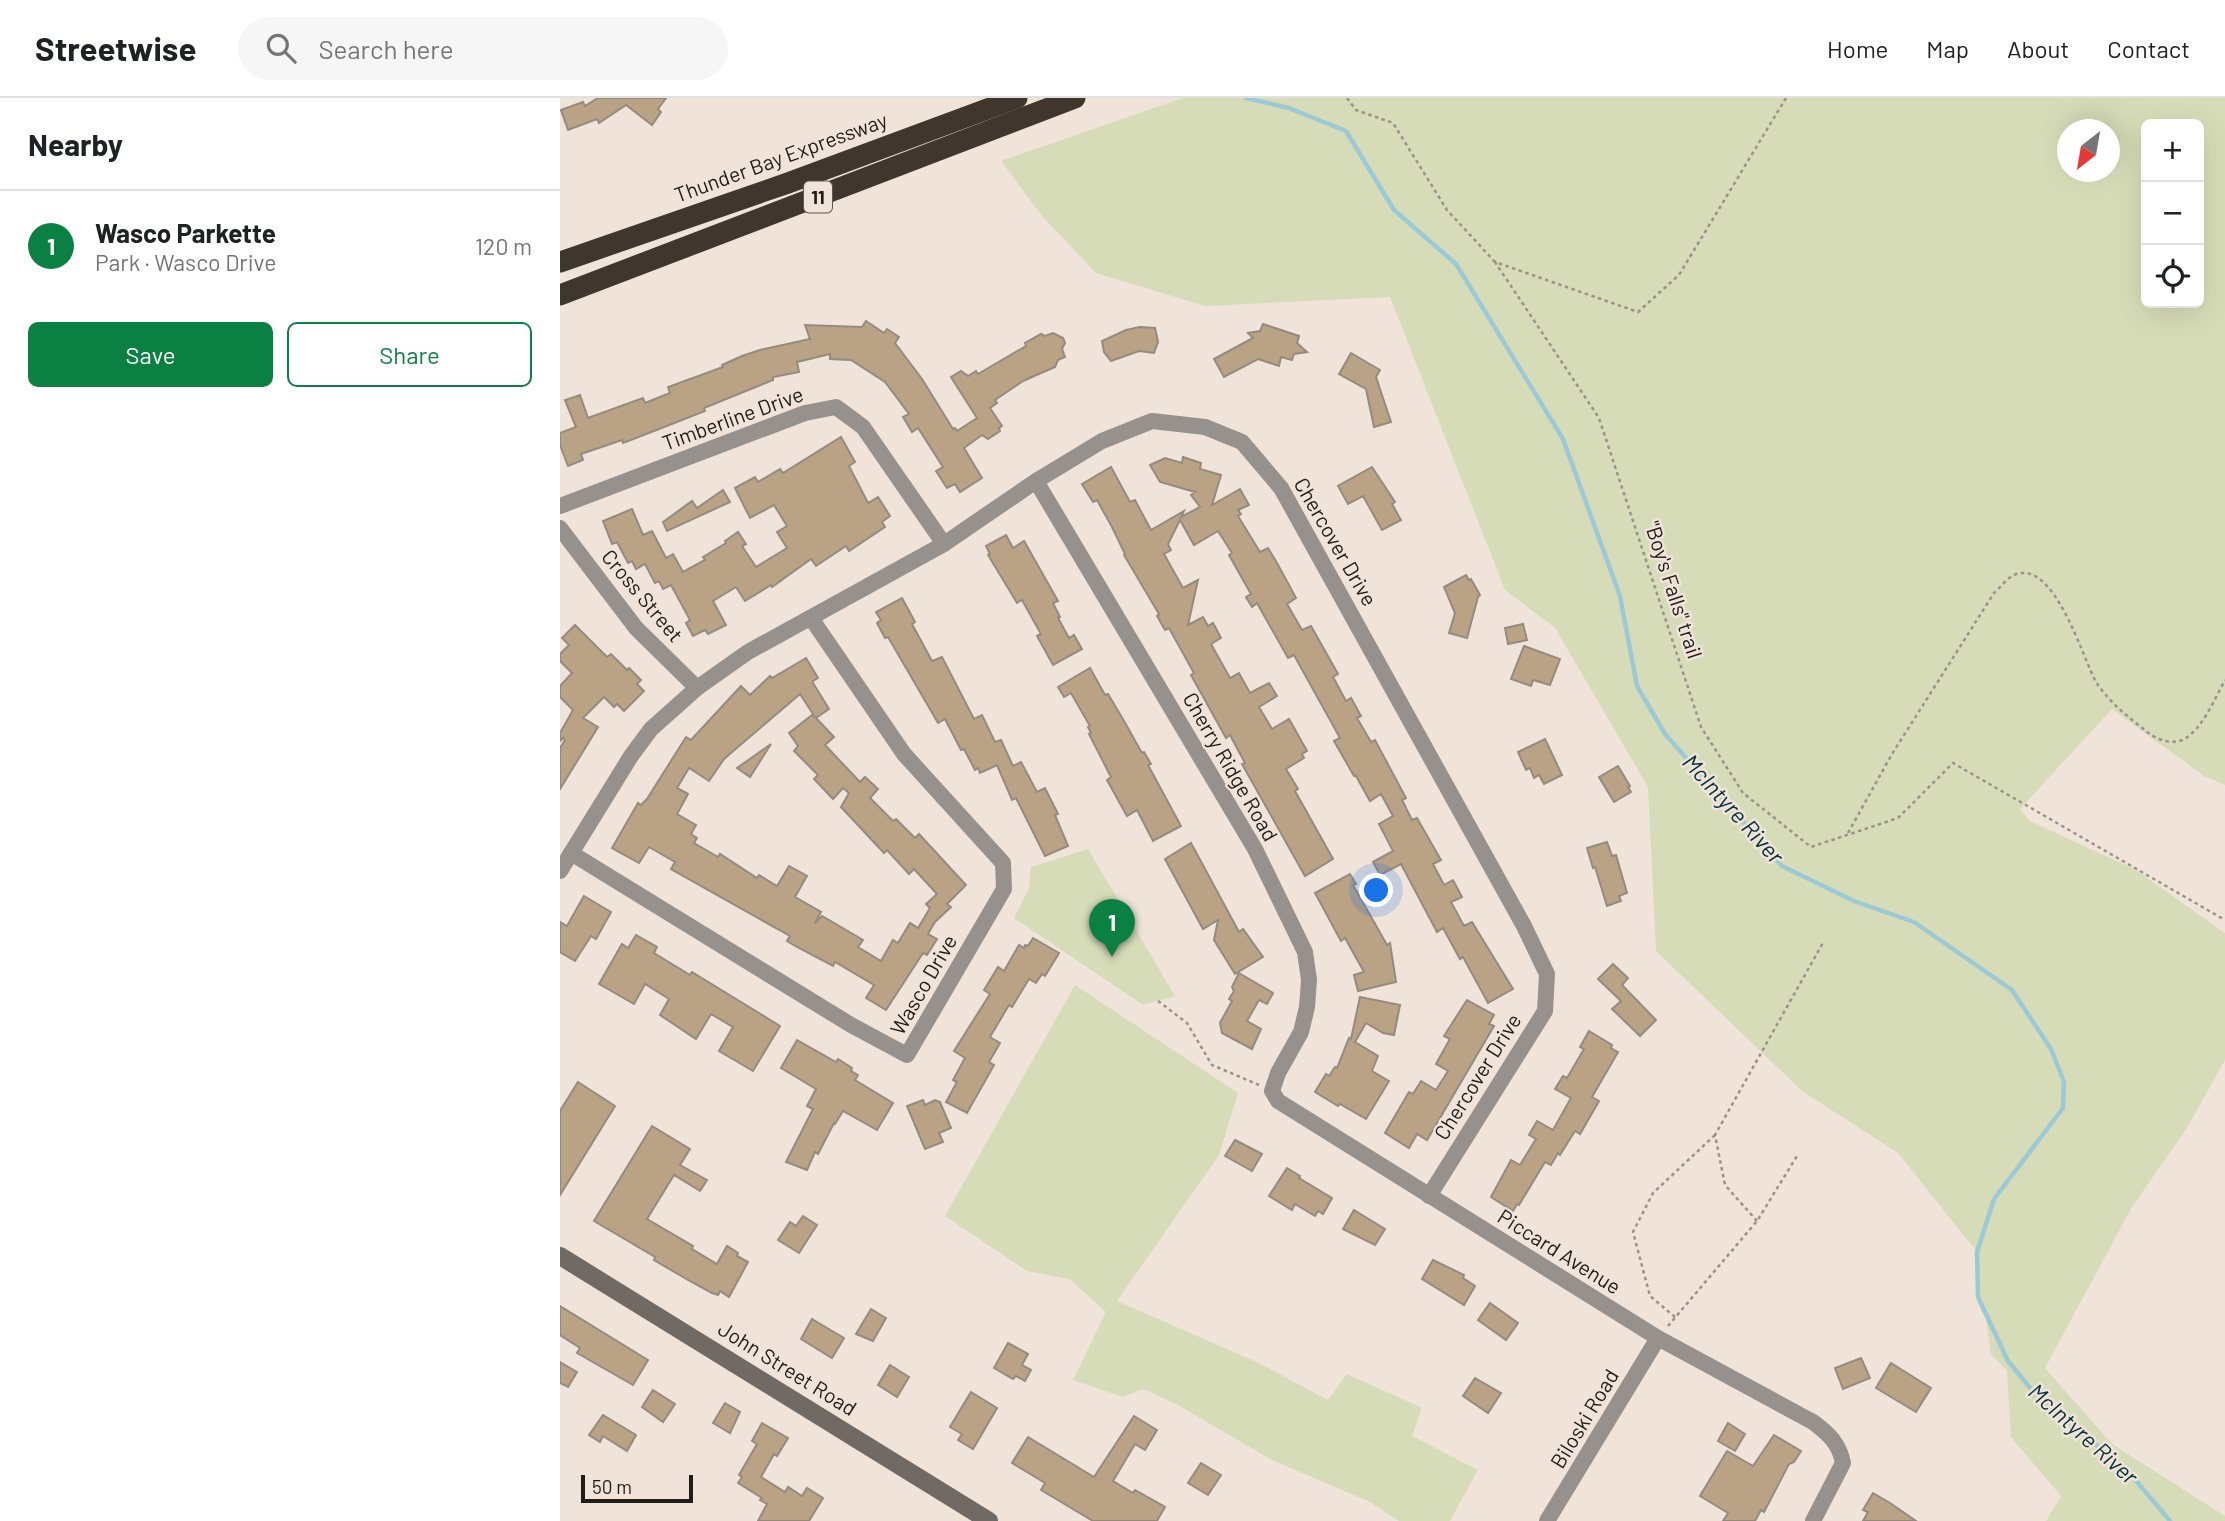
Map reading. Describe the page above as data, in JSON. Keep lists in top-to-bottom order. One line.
{"streets":{"highway":["Thunder Bay Expressway","11"],"main road":["John Street Road"],"street":["Timberline Drive","Chercover Drive","Cross Street","Cherry Ridge Road","Wasco Drive","Piccard Avenue","Biloski Road"],"path":["\"Boy's Falls\" trail"]},"crossings":[["Timberline Drive","Chercover Drive"],["Chercover Drive","Cross Street"],["Chercover Drive","Cherry Ridge Road"],["Chercover Drive","Wasco Drive"],["Chercover Drive","Piccard Avenue"],["Cherry Ridge Road","Piccard Avenue"],["Piccard Avenue","Biloski Road"]],"water":["McIntyre River"],"scale_bar":"50 m","north":"bottom left","page":{"header":"Streetwise","search":"Search here","nav":["Home","Map","About","Contact"],"heading":"Nearby","map_buttons":["+","−"],"list":[{"mark":"1","name":"Wasco Parkette","note":"Park · Wasco Drive","value":"120 m"}],"buttons":["Save","Share"],"pins":"1","scale":"50 m"}}
